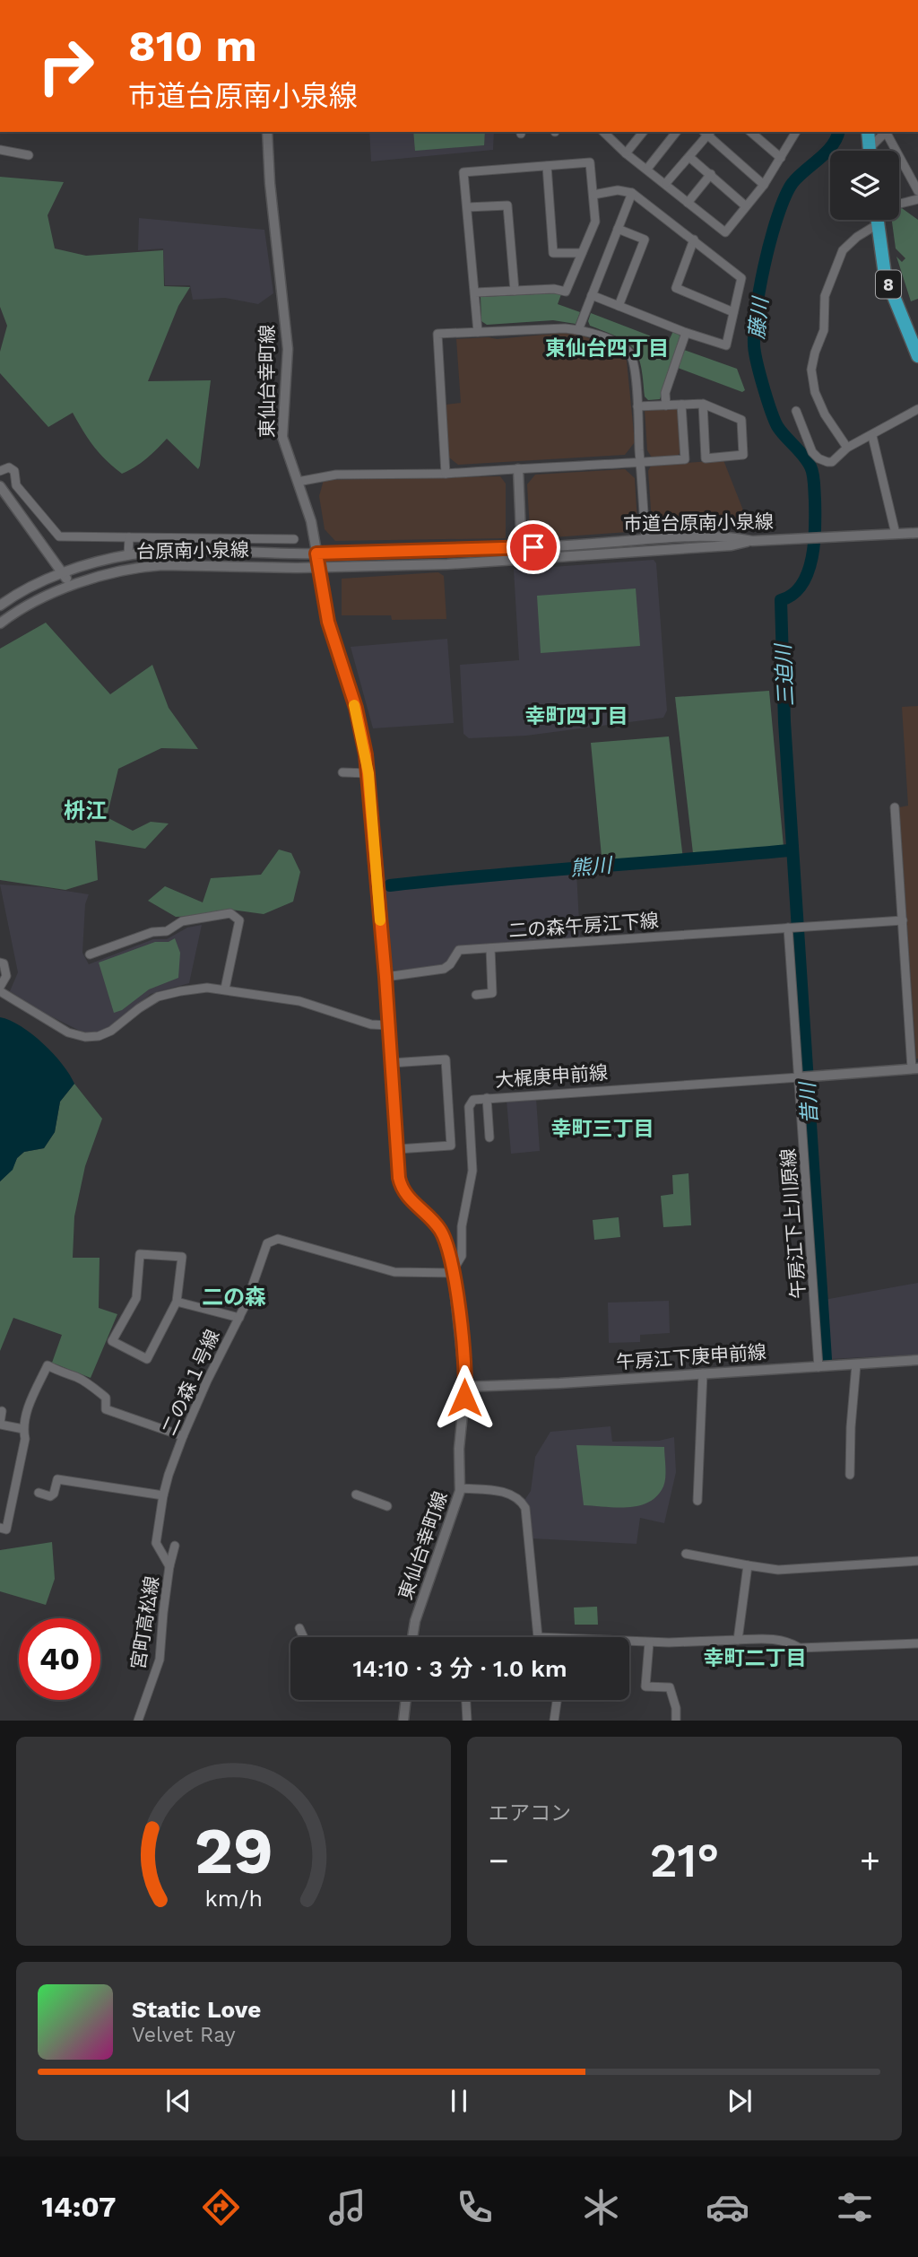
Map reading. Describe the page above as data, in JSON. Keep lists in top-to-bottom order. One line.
{"streets":{"main road":["8"],"street":["東仙台幸町線","市道台原南小泉線","台原南小泉線","二の森午房江下線","大梶庚申前線","午房江下上川原線","午房江下庚申前線","二の森１号線","宮町高松線"]},"crossings":[["東仙台幸町線","市道台原南小泉線"],["東仙台幸町線","台原南小泉線"],["東仙台幸町線","二の森午房江下線"],["東仙台幸町線","大梶庚申前線"],["東仙台幸町線","午房江下庚申前線"],["東仙台幸町線","二の森１号線"],["二の森午房江下線","午房江下上川原線"],["大梶庚申前線","午房江下上川原線"],["大梶庚申前線","二の森１号線"],["午房江下上川原線","午房江下庚申前線"],["二の森１号線","宮町高松線"]],"districts":["東仙台四丁目","幸町四丁目","枡江","幸町三丁目","二の森","幸町二丁目"],"water":["藤川","三迫川","熊川","昔川"],"page":{"turn":["810 m","市道台原南小泉線"],"limit":"40","trip":"14:10 · 3 分 · 1.0 km","tile":"エアコン","heat":["−","21°","+"],"song":["Static Love","Velvet Ray"],"tabs":"14:07","gauge":["29","km/h"]}}
